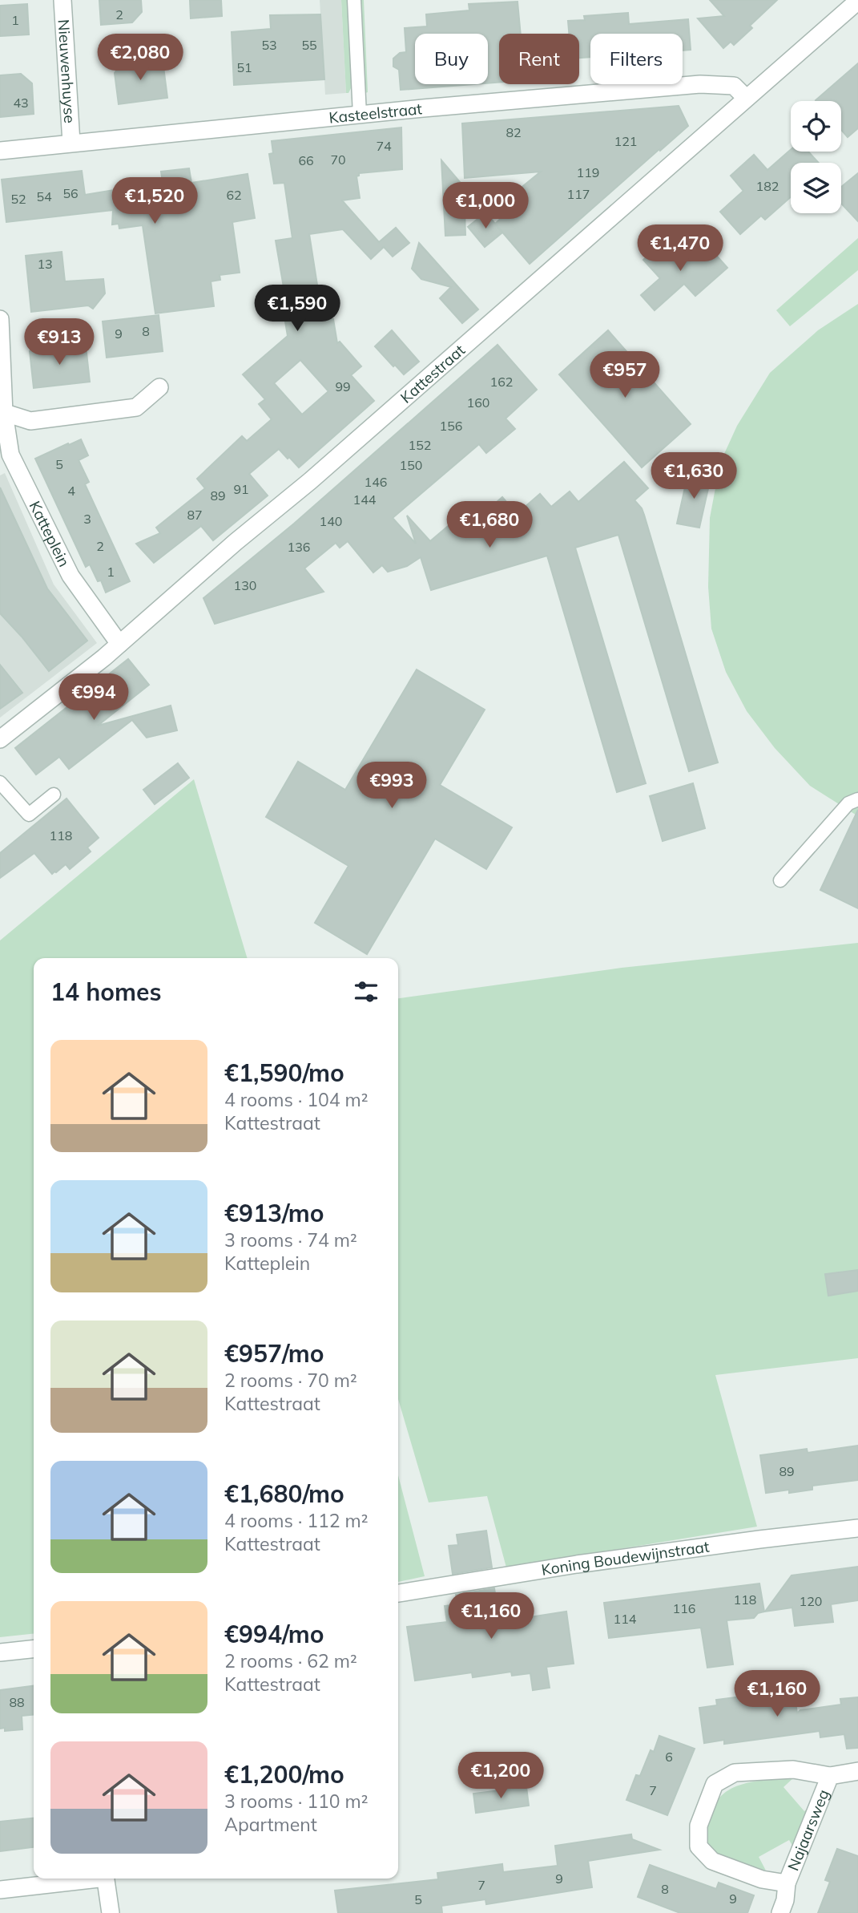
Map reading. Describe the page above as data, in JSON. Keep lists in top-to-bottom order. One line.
{"streets":{"street":["Nieuwenhuyse","Kasteelstraat","Kattestraat","Katteplein","Koning Boudewijnstraat","Najaarsweg"]},"crossings":[["Nieuwenhuyse","Kasteelstraat"],["Kasteelstraat","Kattestraat"],["Kattestraat","Katteplein"]],"house_numbers":["2","1","53","55","51","43","82","121","74","70","66","119","182","56","117","62","54","52","13","8","9","162","99","160","156","152","5","150","146","91","4","89","144","87","3","140","2","136","1","130","118","89","118","120","116","114","88","6","7","9","7","8","9","5"],"page":{"price":["€2,080","€1,520","€1,000","€1,470","€1,590","€913","€957","€1,630","€1,680","€994","€993","€1,160","€1,160","€1,200"],"chip":["Buy","Rent","Filters"],"heading":"14 homes","list":[{"name":"€1,590/mo","note":"4 rooms · 104 m² · Kattestraat"},{"name":"€913/mo","note":"3 rooms · 74 m² · Katteplein"},{"name":"€957/mo","note":"2 rooms · 70 m² · Kattestraat"},{"name":"€1,680/mo","note":"4 rooms · 112 m² · Kattestraat"},{"name":"€994/mo","note":"2 rooms · 62 m² · Kattestraat"},{"name":"€1,200/mo","note":"3 rooms · 110 m² · Apartment"}]}}
